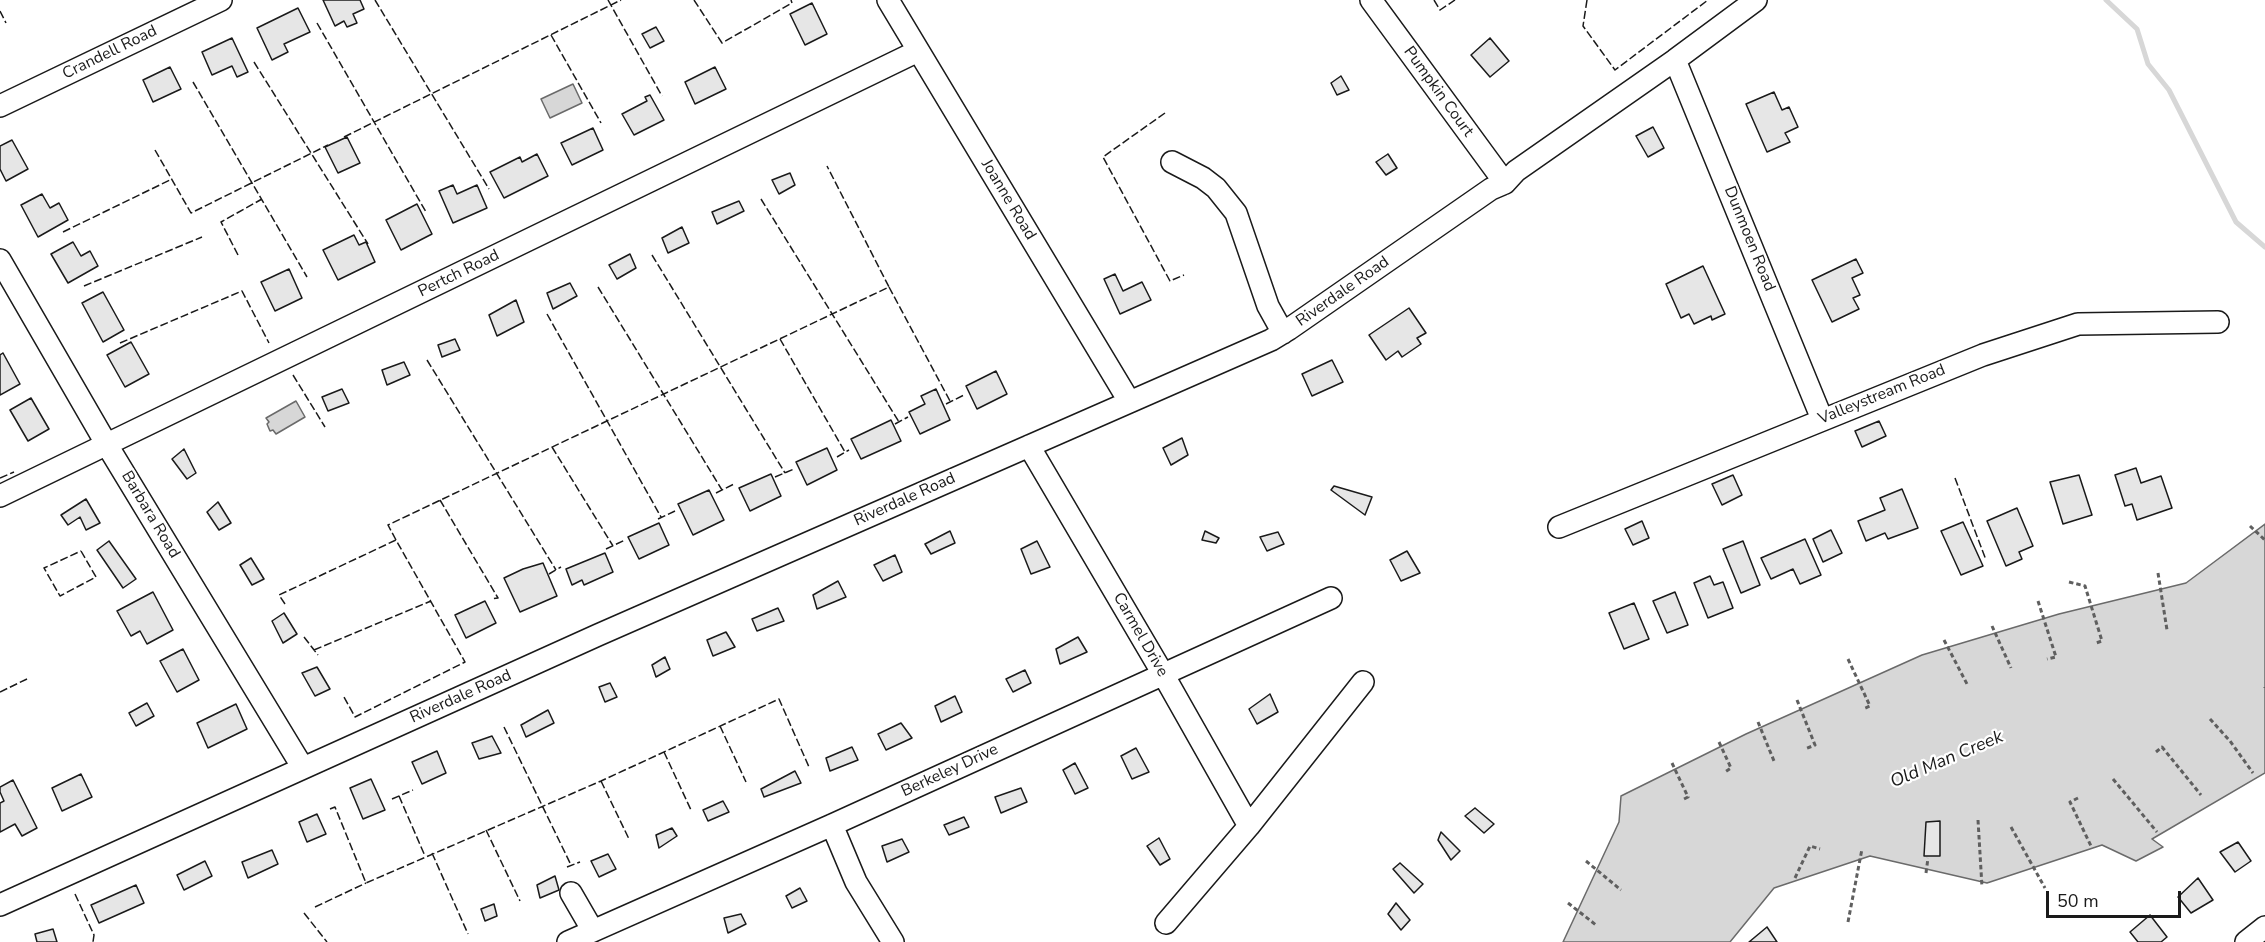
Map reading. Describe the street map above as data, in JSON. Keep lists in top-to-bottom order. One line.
{"streets":{"street":["Crandell Road","Pumpkin Court","Joanne Road","Dunmoen Road","Pertch Road","Riverdale Road","Valleystream Road","Barbara Road","Carmel Drive","Berkeley Drive"]},"crossings":[["Pumpkin Court","Riverdale Road"],["Joanne Road","Pertch Road"],["Joanne Road","Riverdale Road"],["Dunmoen Road","Riverdale Road"],["Dunmoen Road","Valleystream Road"],["Pertch Road","Barbara Road"],["Riverdale Road","Barbara Road"],["Riverdale Road","Carmel Drive"],["Carmel Drive","Berkeley Drive"]],"water":["Old Man Creek"],"scale_bar":"50 m"}
